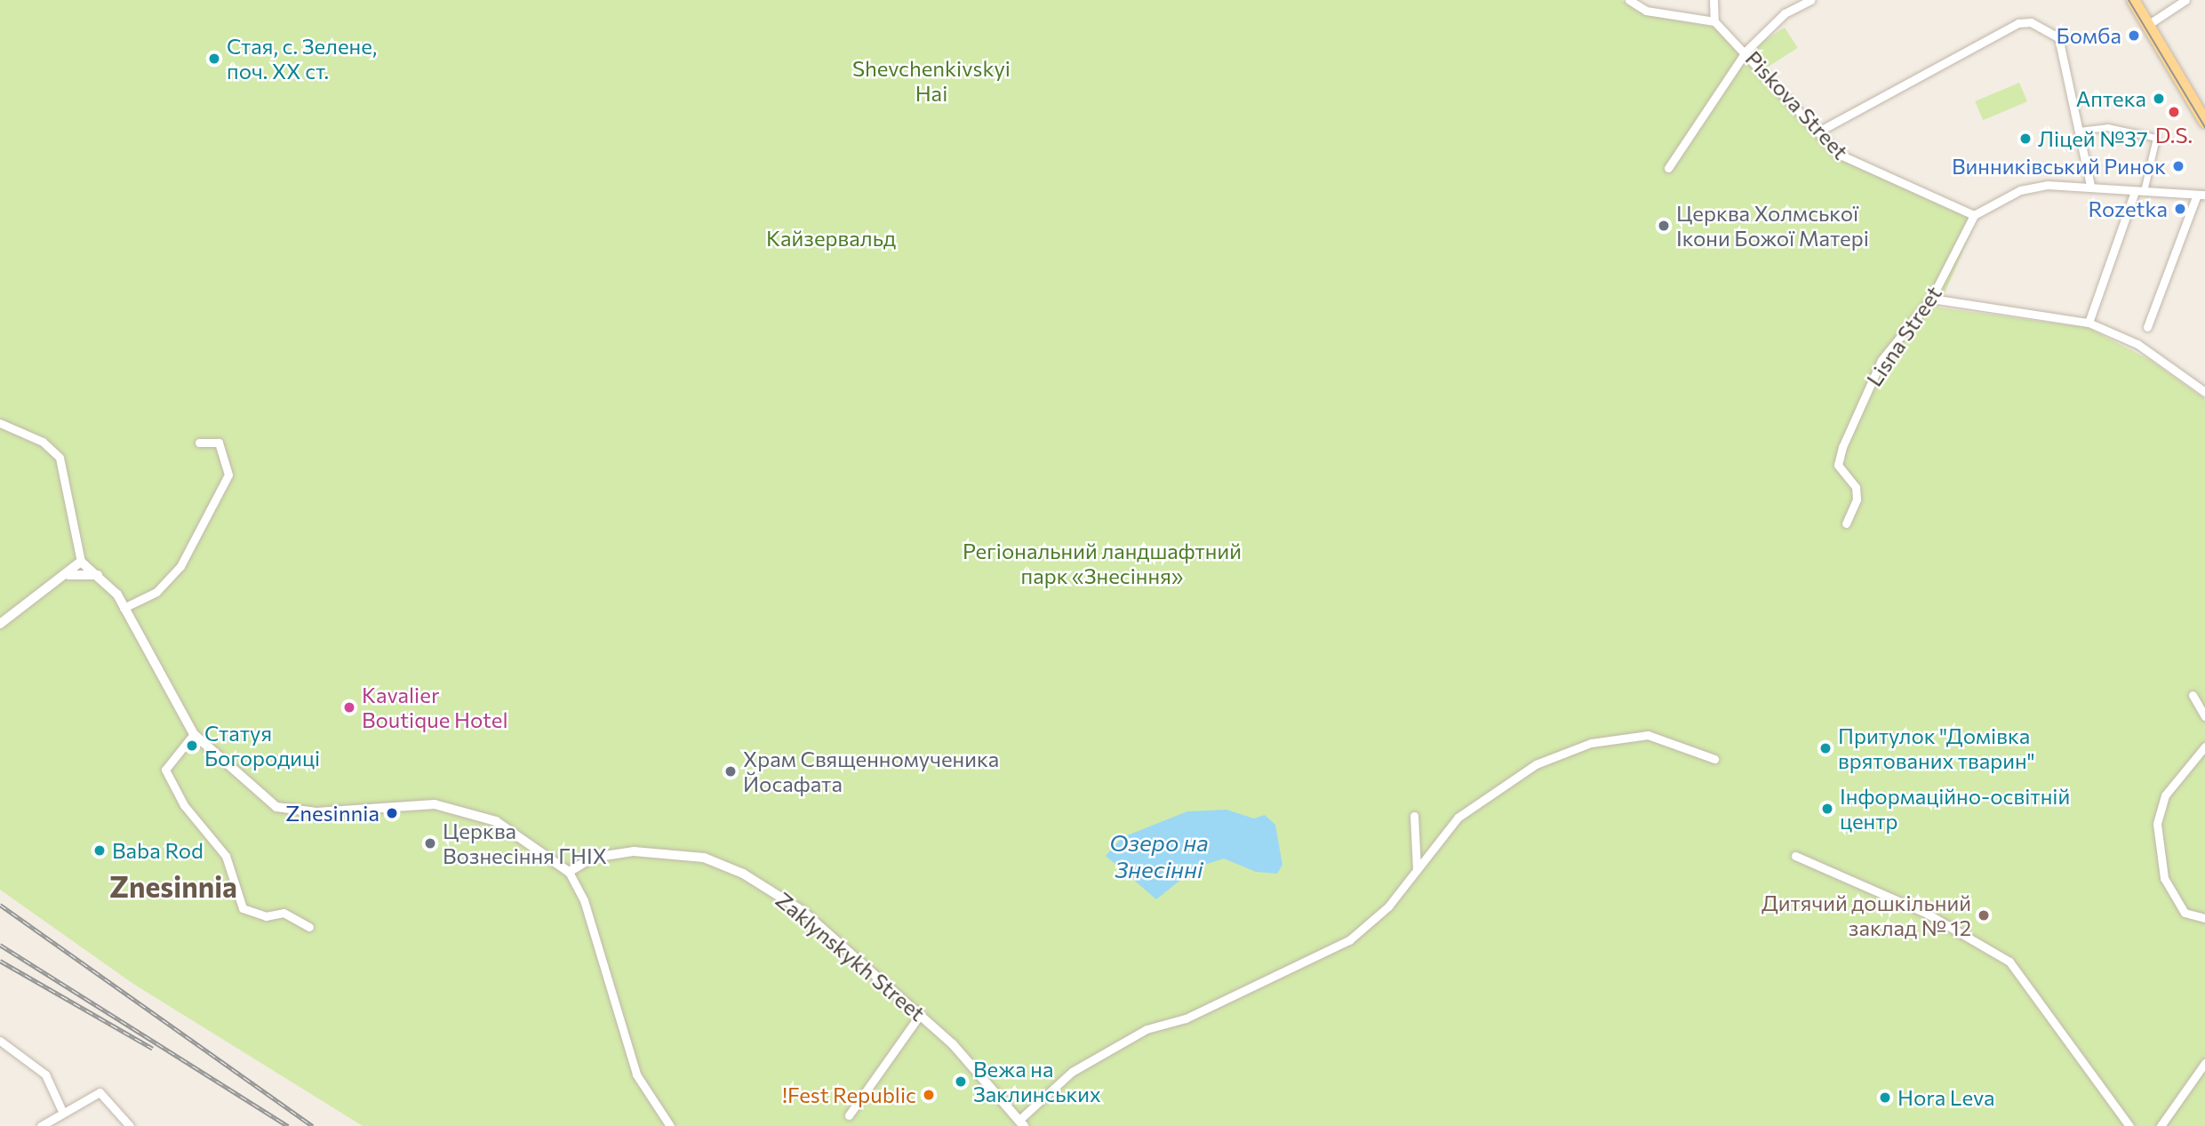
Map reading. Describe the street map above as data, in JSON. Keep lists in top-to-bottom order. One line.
{"streets":{"street":["Piskova Street","Lisna Street","Zaklynskykh Street"]},"crossings":[["Piskova Street","Lisna Street"]],"districts":["Znesinnia"],"water":["Озеро на Знесінні"],"parks":["Shevchenkivskyi Hai","Кайзервальд","Регіональний ландшафтний парк «Знесіння»"],"places":["Бомба","Стая, с. Зелене, поч. XX ст.","Аптека","D.S.","Ліцей №37","Винниківський Ринок","Rozetka","Церква Холмської Ікони Божої Матері","Kavalier Boutique Hotel","Статуя Богородиці","Притулок \"Домівка врятованих тварин\"","Храм Священномученика Йосафата","Інформаційно-освітній центр","Znesinnia","Церква Вознесіння ГНІХ","Baba Rod","Дитячий дошкільний заклад № 12","Вежа на Заклинських","!Fest Republic","Hora Leva"]}
